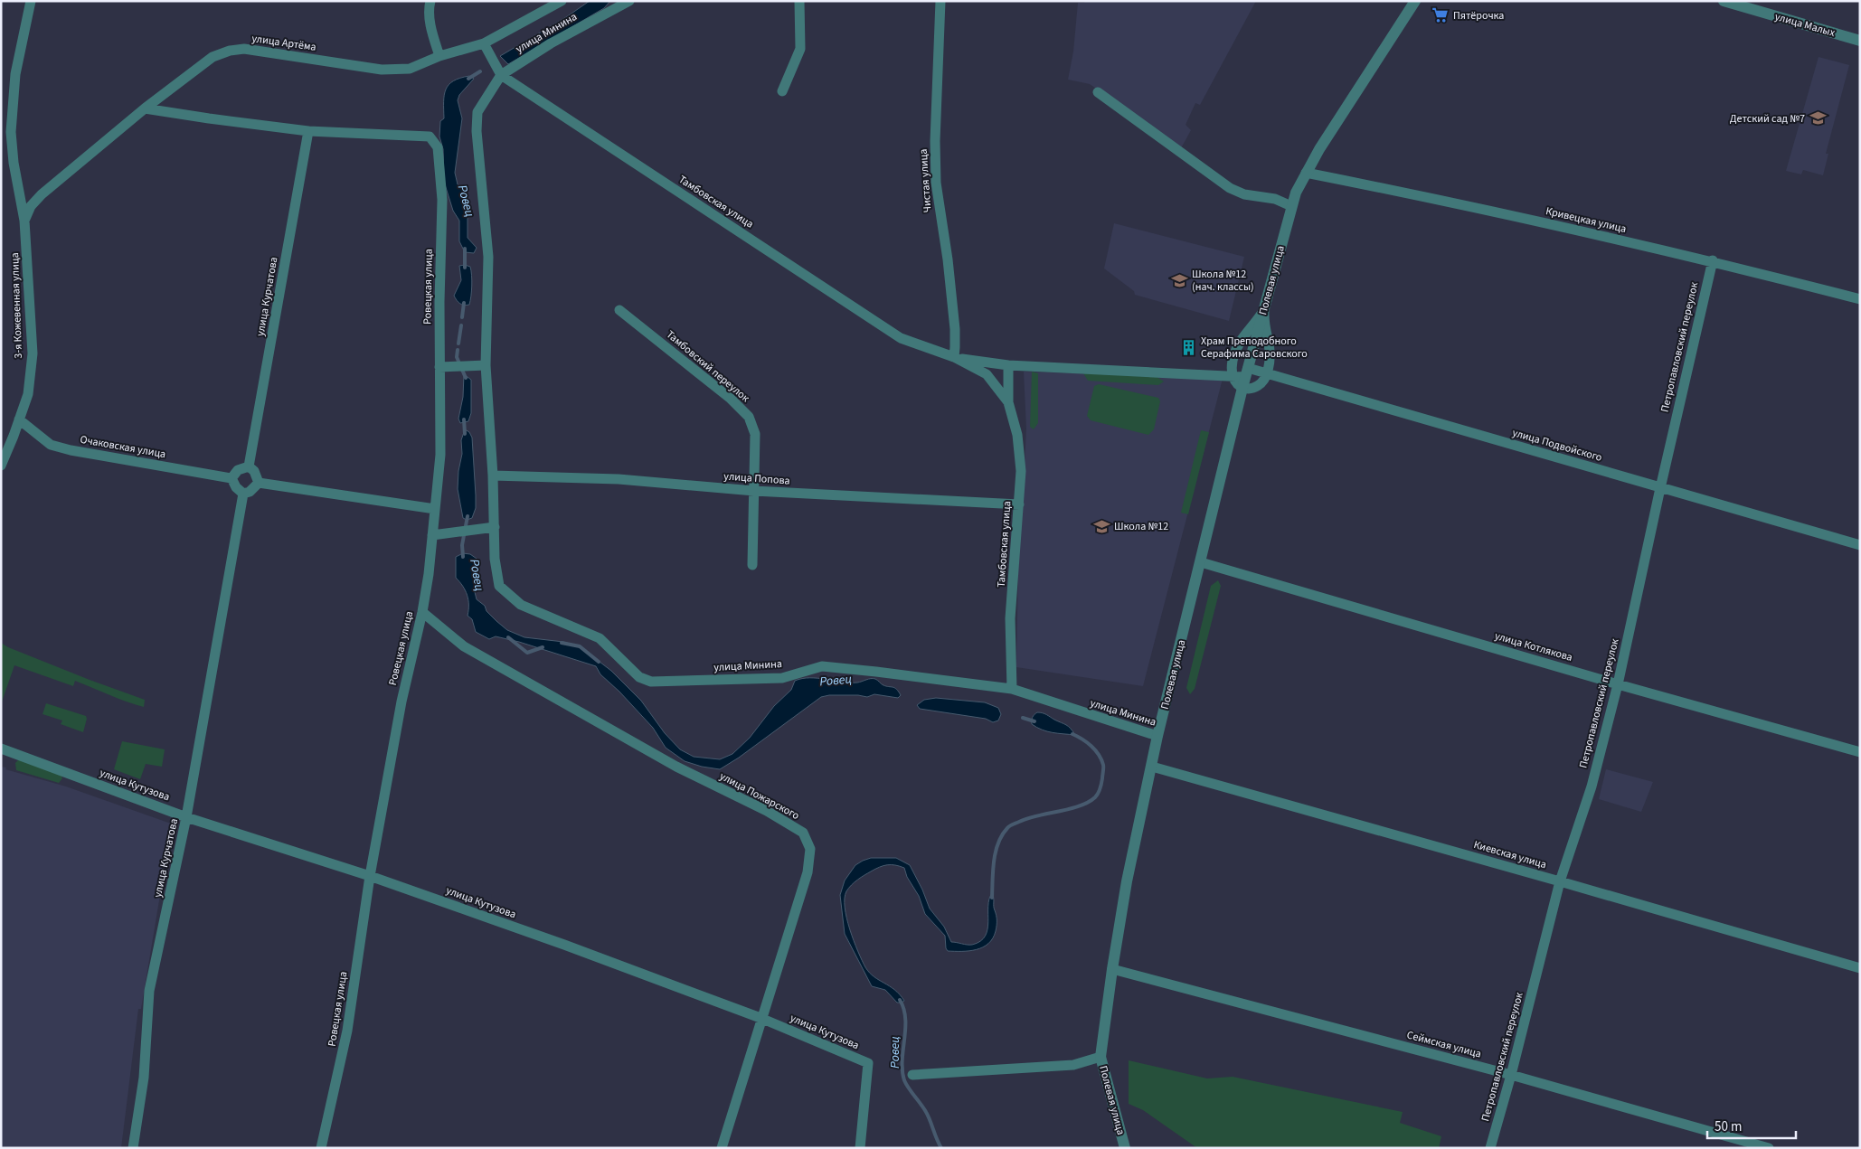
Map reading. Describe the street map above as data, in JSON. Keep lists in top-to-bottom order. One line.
{"streets":{"street":["улица Малых","улица Минина","улица Артёма","Чистая улица","Тамбовская улица","Кривецкая улица","Полевая улица","Ровецкая улица","улица Курчатова","3-я Кожевенная улица","Петропавловский переулок","Тамбовский переулок","улица Подвойского","Очаковская улица","улица Попова","улица Котлякова","улица Кутузова","улица Пожарского","Киевская улица","Сеймская улица"]},"crossings":[["улица Минина","Тамбовская улица"],["улица Минина","Полевая улица"],["улица Артёма","Тамбовская улица"],["улица Артёма","3-я Кожевенная улица"],["Чистая улица","Тамбовская улица"],["Тамбовская улица","Полевая улица"],["Тамбовская улица","улица Подвойского"],["Тамбовская улица","улица Попова"],["Кривецкая улица","Полевая улица"],["Кривецкая улица","Петропавловский переулок"],["Полевая улица","улица Подвойского"],["Полевая улица","улица Котлякова"],["Полевая улица","Киевская улица"],["Полевая улица","Сеймская улица"],["Ровецкая улица","улица Курчатова"],["Ровецкая улица","улица Кутузова"],["Ровецкая улица","улица Пожарского"],["улица Курчатова","Очаковская улица"],["улица Курчатова","улица Кутузова"],["3-я Кожевенная улица","Очаковская улица"],["Петропавловский переулок","улица Подвойского"],["Петропавловский переулок","улица Котлякова"],["Петропавловский переулок","Киевская улица"],["Петропавловский переулок","Сеймская улица"],["Тамбовский переулок","улица Попова"],["улица Кутузова","улица Пожарского"]],"water":["Ровец"],"places":{"supermarket":["Пятёрочка"],"school or university":["Детский сад №7","Школа №12 (нач. классы)","Школа №12"],"building":["Храм Преподобного Серафима Саровского"]},"scale_bar":"50 m"}
